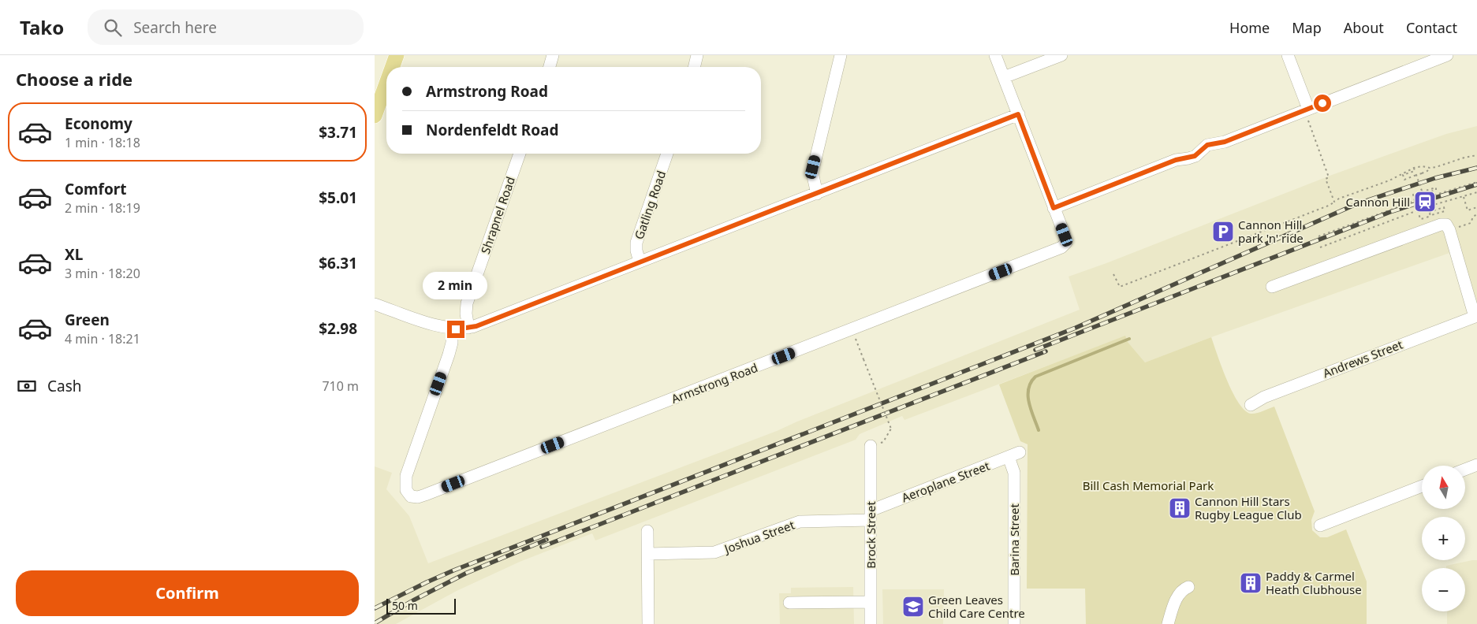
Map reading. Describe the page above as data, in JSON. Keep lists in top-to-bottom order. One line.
{"streets":{"street":["Gatling Road","Shrapnel Road","Andrews Street","Armstrong Road","Aeroplane Street","Brock Street","Joshua Street","Barina Street"]},"crossings":[["Aeroplane Street","Brock Street"],["Aeroplane Street","Joshua Street"],["Aeroplane Street","Barina Street"],["Brock Street","Joshua Street"]],"parks":["Bill Cash Memorial Park"],"places":{"station":["Cannon Hill"],"parking":["Cannon Hill park 'n' ride"],"building":["Cannon Hill Stars Rugby League Club","Paddy & Carmel Heath Clubhouse"],"school or university":["Green Leaves Child Care Centre"]},"scale_bar":"50 m","north":"top","page":{"header":"Tako","search":"Search here","nav":["Home","Map","About","Contact"],"heading":"Choose a ride","banner":["Armstrong Road","Nordenfeldt Road"],"list":[{"name":"Economy","note":"1 min · 18:18","value":"$3.71"},{"name":"Comfort","note":"2 min · 18:19","value":"$5.01"},{"name":"XL","note":"3 min · 18:20","value":"$6.31"},{"name":"Green","note":"4 min · 18:21","value":"$2.98"}],"bubble":"2 min","pay":["Cash","710 m"],"map_buttons":["+","−"],"buttons":"Confirm","scale":"50 m"}}
